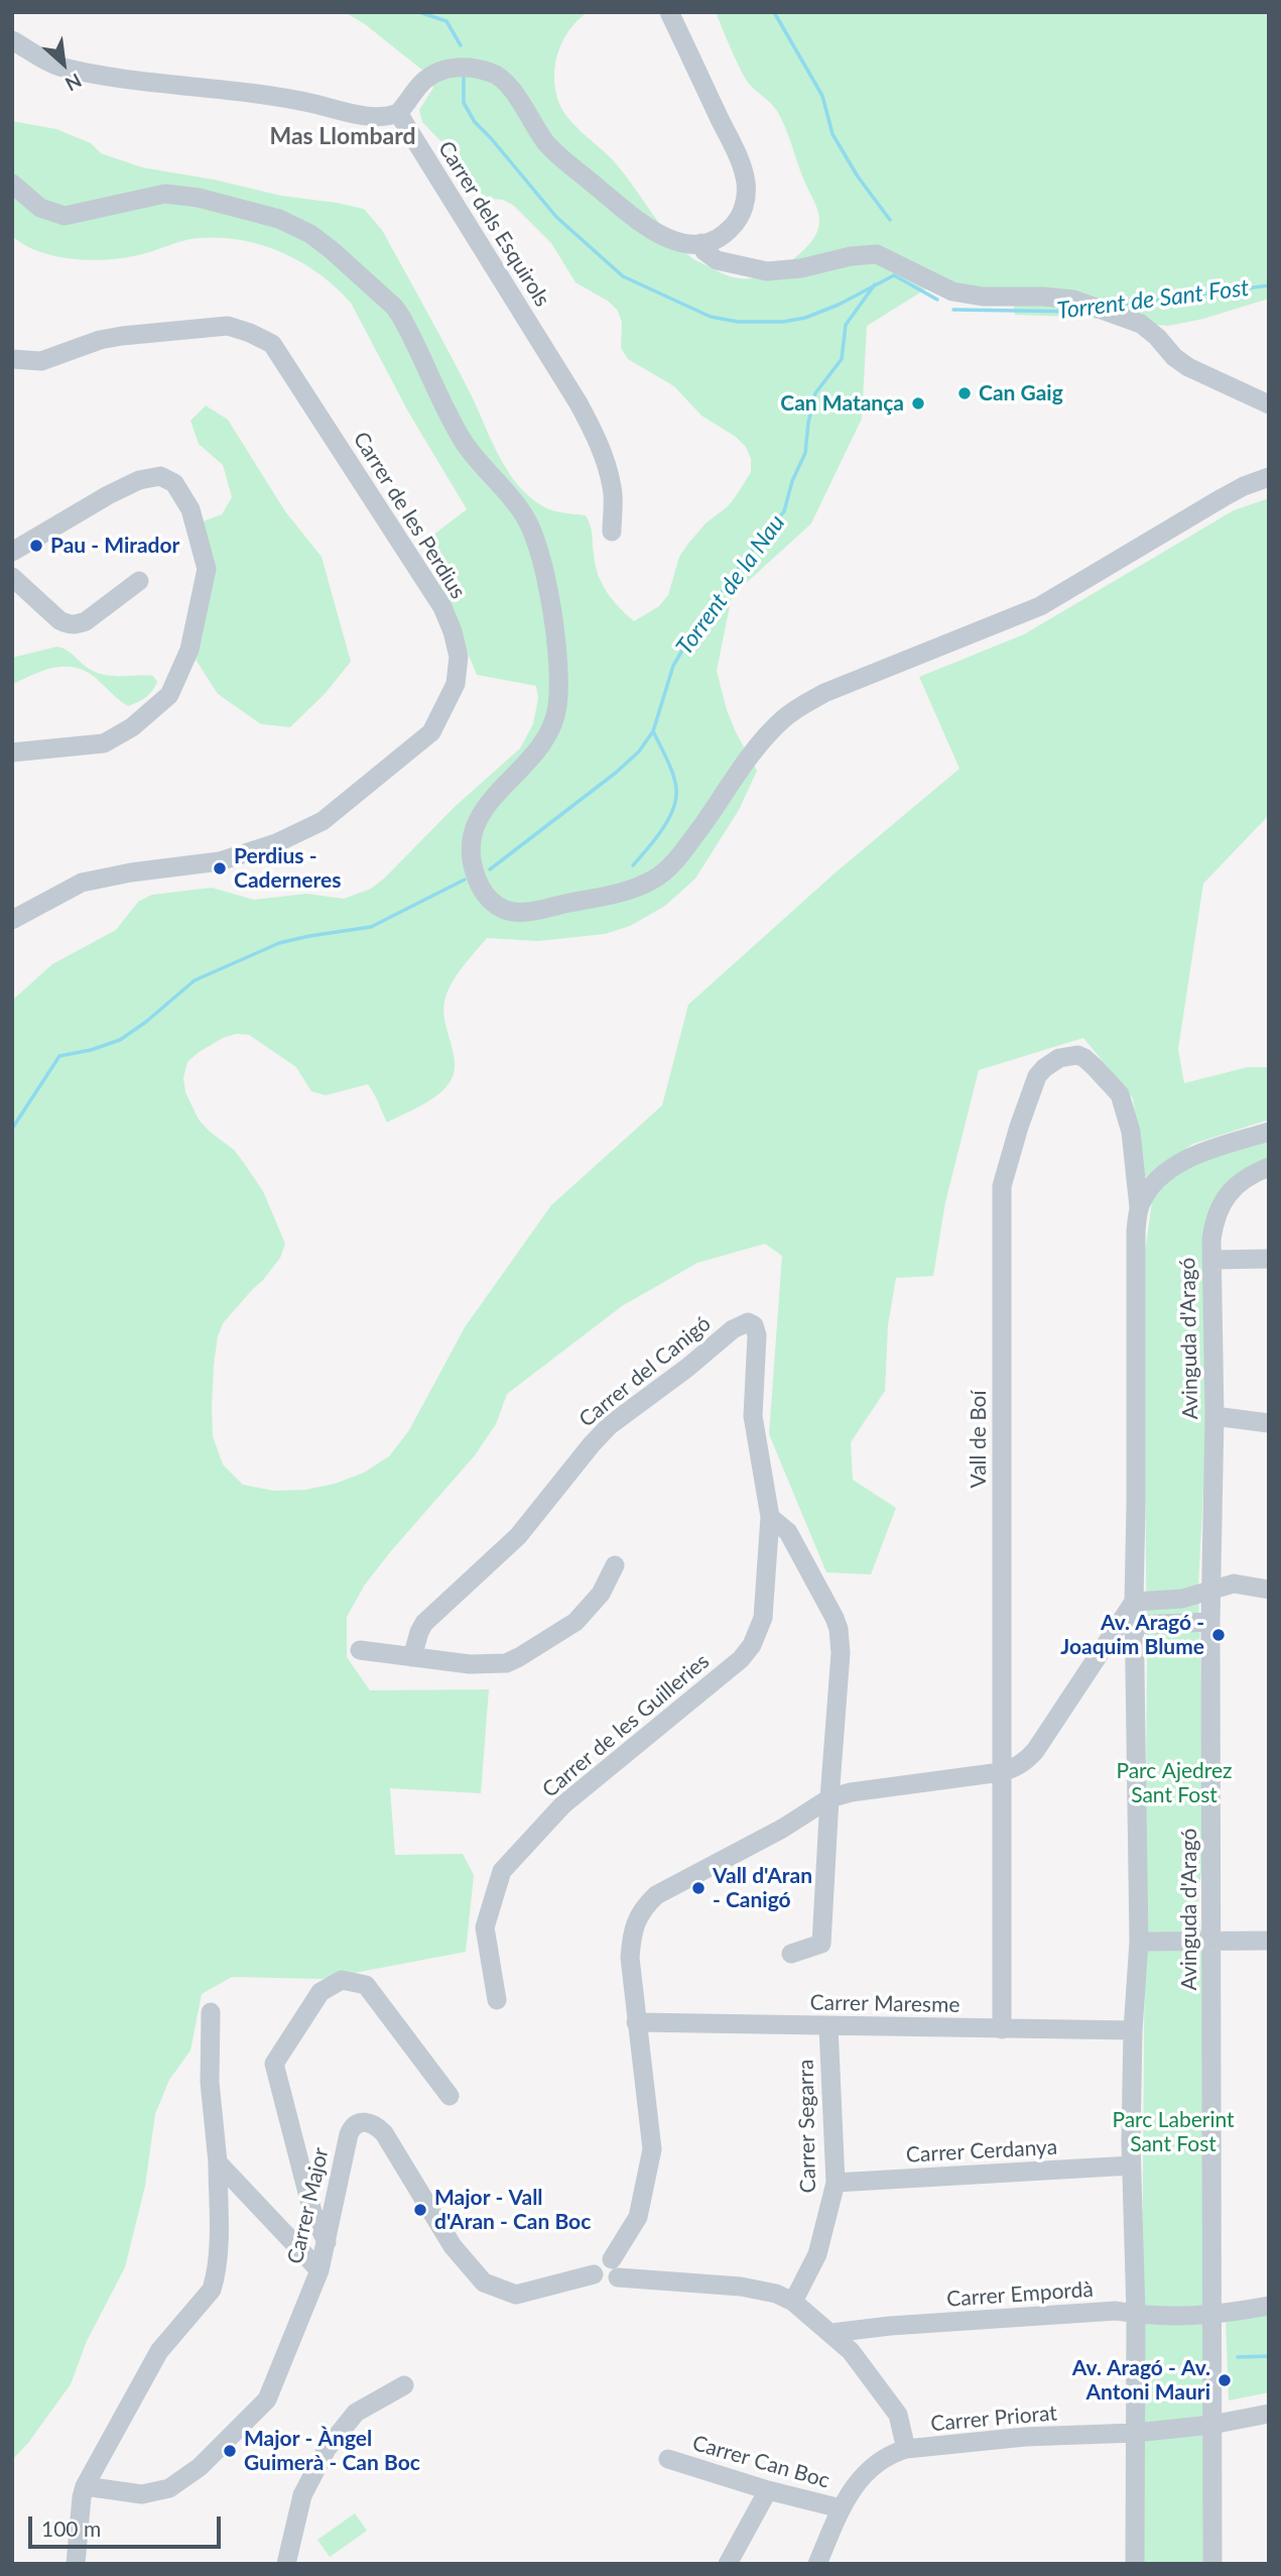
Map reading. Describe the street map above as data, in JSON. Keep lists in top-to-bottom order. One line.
{"streets":{"street":["Carrer dels Esquirols","Carrer de les Perdius","Avinguda d'Aragó","Carrer del Canigó","Vall de Boí","Carrer de les Guilleries","Carrer Maresme","Carrer Segarra","Carrer Cerdanya","Carrer Major","Carrer Empordà","Carrer Priorat","Carrer Can Boc"]},"crossings":[["Avinguda d'Aragó","Carrer Empordà"],["Avinguda d'Aragó","Carrer Priorat"],["Carrer del Canigó","Carrer de les Guilleries"],["Vall de Boí","Carrer Maresme"],["Carrer Maresme","Carrer Segarra"],["Carrer Segarra","Carrer Cerdanya"],["Carrer Priorat","Carrer Can Boc"]],"districts":["Mas Llombard"],"water":["Torrent de Sant Fost","Torrent de la Nau"],"parks":["Parc Ajedrez Sant Fost","Parc Laberint Sant Fost"],"places":["Can Gaig","Can Matança","Pau - Mirador","Perdius - Caderneres","Av. Aragó - Joaquim Blume","Vall d'Aran - Canigó","Major - Vall d'Aran - Can Boc","Av. Aragó - Av. Antoni Mauri","Major - Àngel Guimerà - Can Boc"],"scale_bar":"100 m","north":"bottom right"}
